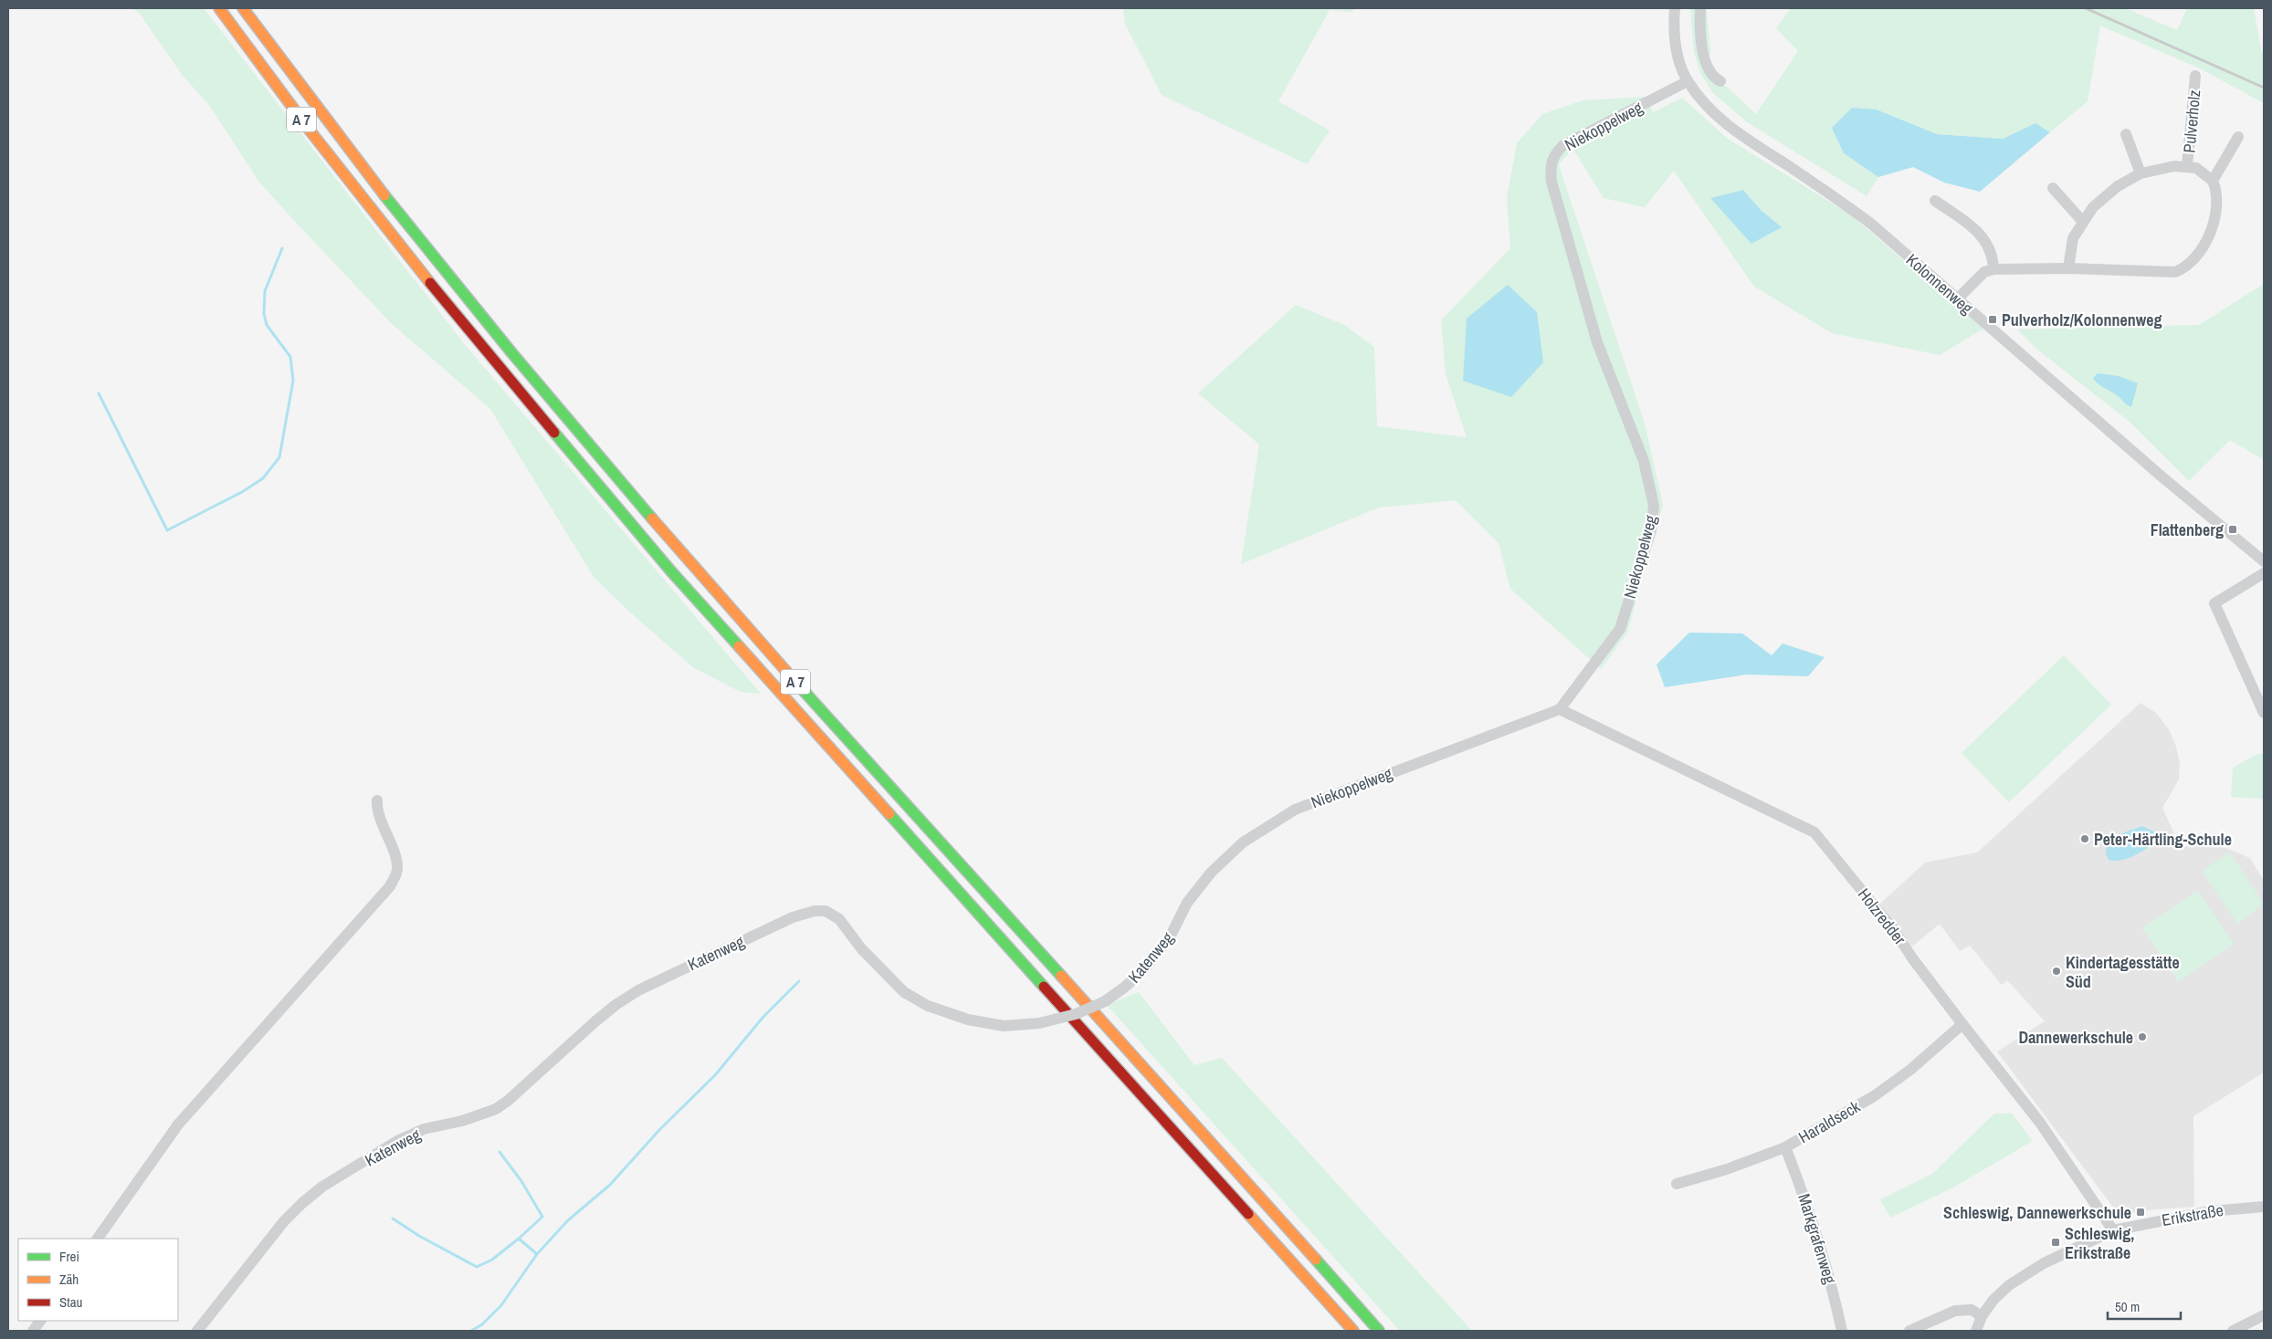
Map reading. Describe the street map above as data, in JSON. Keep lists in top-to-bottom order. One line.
{"streets":{"highway":["A 7"],"street":["Pulverholz","Niekoppelweg","Kolonnenweg","Holzredder","Katenweg","Haraldseck","Erikstraße","Markgrafenweg"]},"crossings":[["Niekoppelweg","Kolonnenweg"],["Niekoppelweg","Holzredder"],["Niekoppelweg","Katenweg"],["Holzredder","Haraldseck"],["Holzredder","Erikstraße"],["Haraldseck","Markgrafenweg"]],"places":{"transit":["Pulverholz/Kolonnenweg","Flattenberg","Schleswig, Dannewerkschule","Schleswig, Erikstraße"],"other":["Peter-Härtling-Schule","Kindertagesstätte Süd","Dannewerkschule"]},"legend":["Frei","Zäh","Stau"],"scale_bar":"50 m"}
